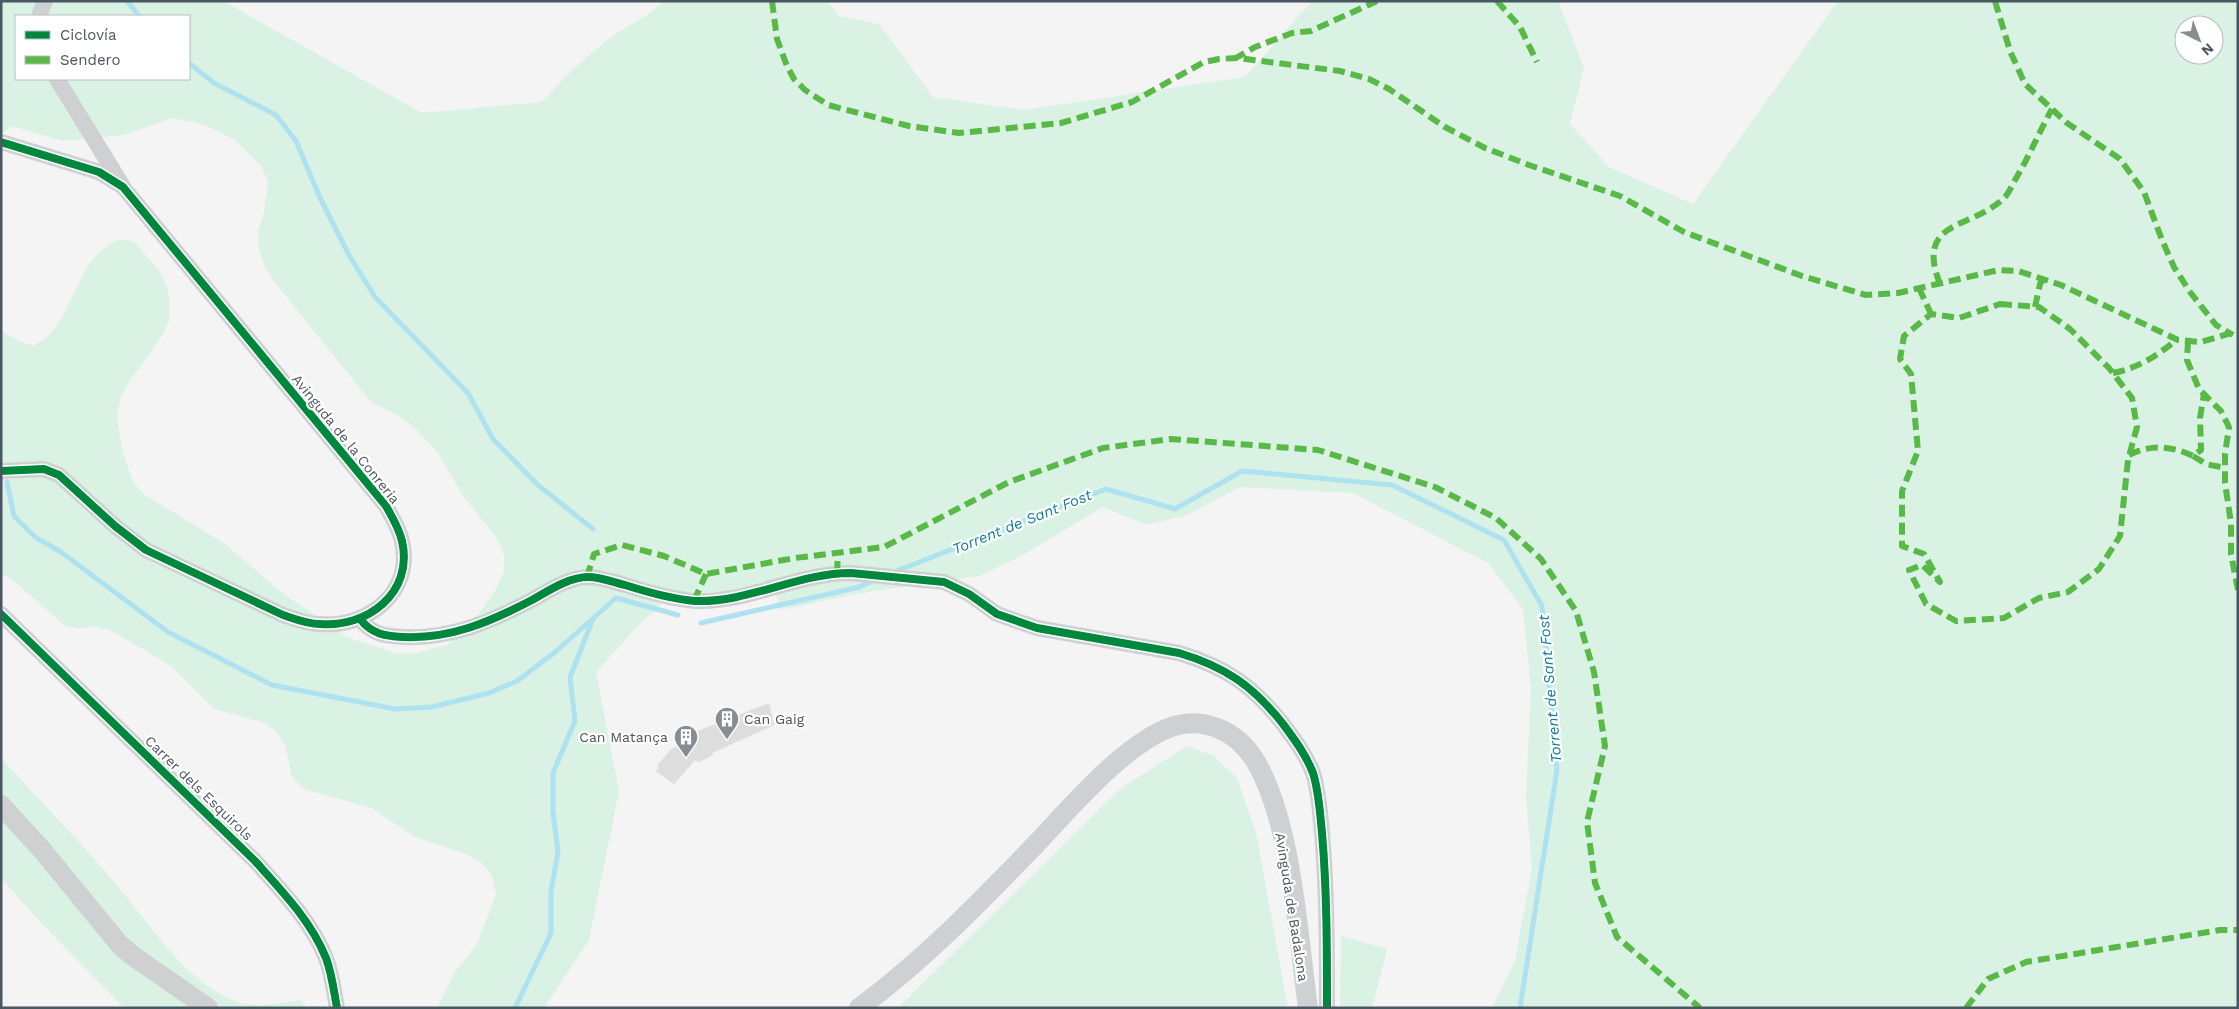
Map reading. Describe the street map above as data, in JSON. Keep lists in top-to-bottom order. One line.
{"streets":{"street":["Avinguda de la Conreria","Carrer dels Esquirols","Avinguda de Badalona"]},"water":["Torrent de Sant Fost"],"places":{"building":["Can Gaig","Can Matança"]},"legend":["Ciclovía","Sendero"],"north":"bottom right"}
